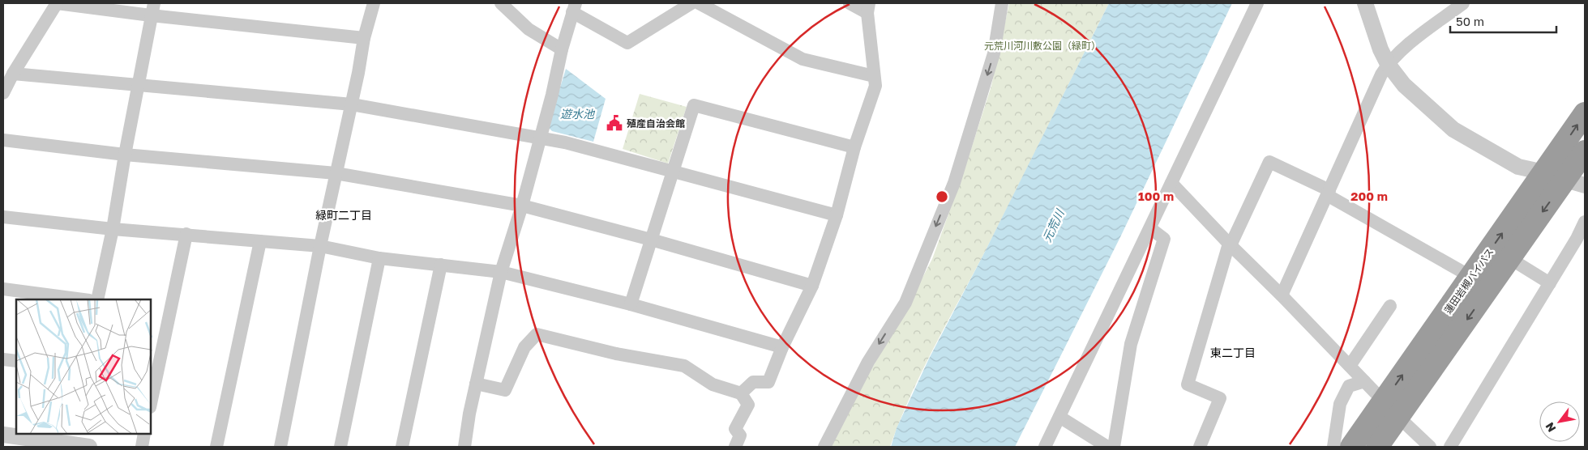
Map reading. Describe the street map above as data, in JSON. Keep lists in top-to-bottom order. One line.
{"streets":{"highway":["蓮田岩槻バイパス"]},"districts":["緑町二丁目","東二丁目"],"water":["遊水池","元荒川"],"parks":["元荒川河川敷公園（緑町）"],"places":{"public building":["殖産自治会館"]},"scale_bar":"50 m","north":"bottom left","rings":["100 m","200 m"]}
